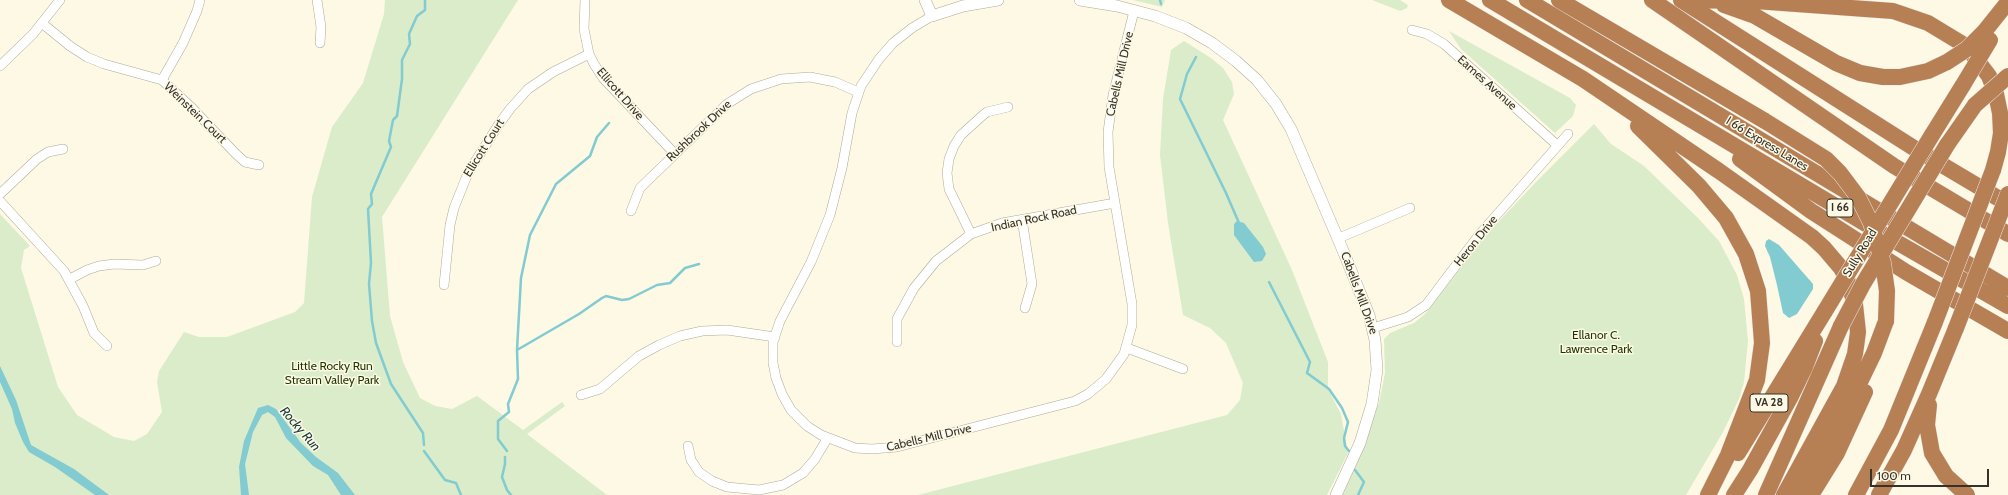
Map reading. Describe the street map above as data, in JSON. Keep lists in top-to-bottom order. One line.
{"streets":{"highway":["I 66 Express Lanes","I 66","Sully Road","VA 28"],"street":["Cabells Mill Drive","Eames Avenue","Ellicott Drive","Weinstein Court","Rushbrook Drive","Ellicott Court","Indian Rock Road","Heron Drive"]},"crossings":[["Cabells Mill Drive","Rushbrook Drive"],["Cabells Mill Drive","Indian Rock Road"],["Cabells Mill Drive","Heron Drive"],["Eames Avenue","Heron Drive"],["Ellicott Drive","Rushbrook Drive"],["Ellicott Drive","Ellicott Court"]],"water":["Rocky Run"],"parks":["Ellanor C. Lawrence Park","Little Rocky Run Stream Valley Park"],"scale_bar":"100 m"}
